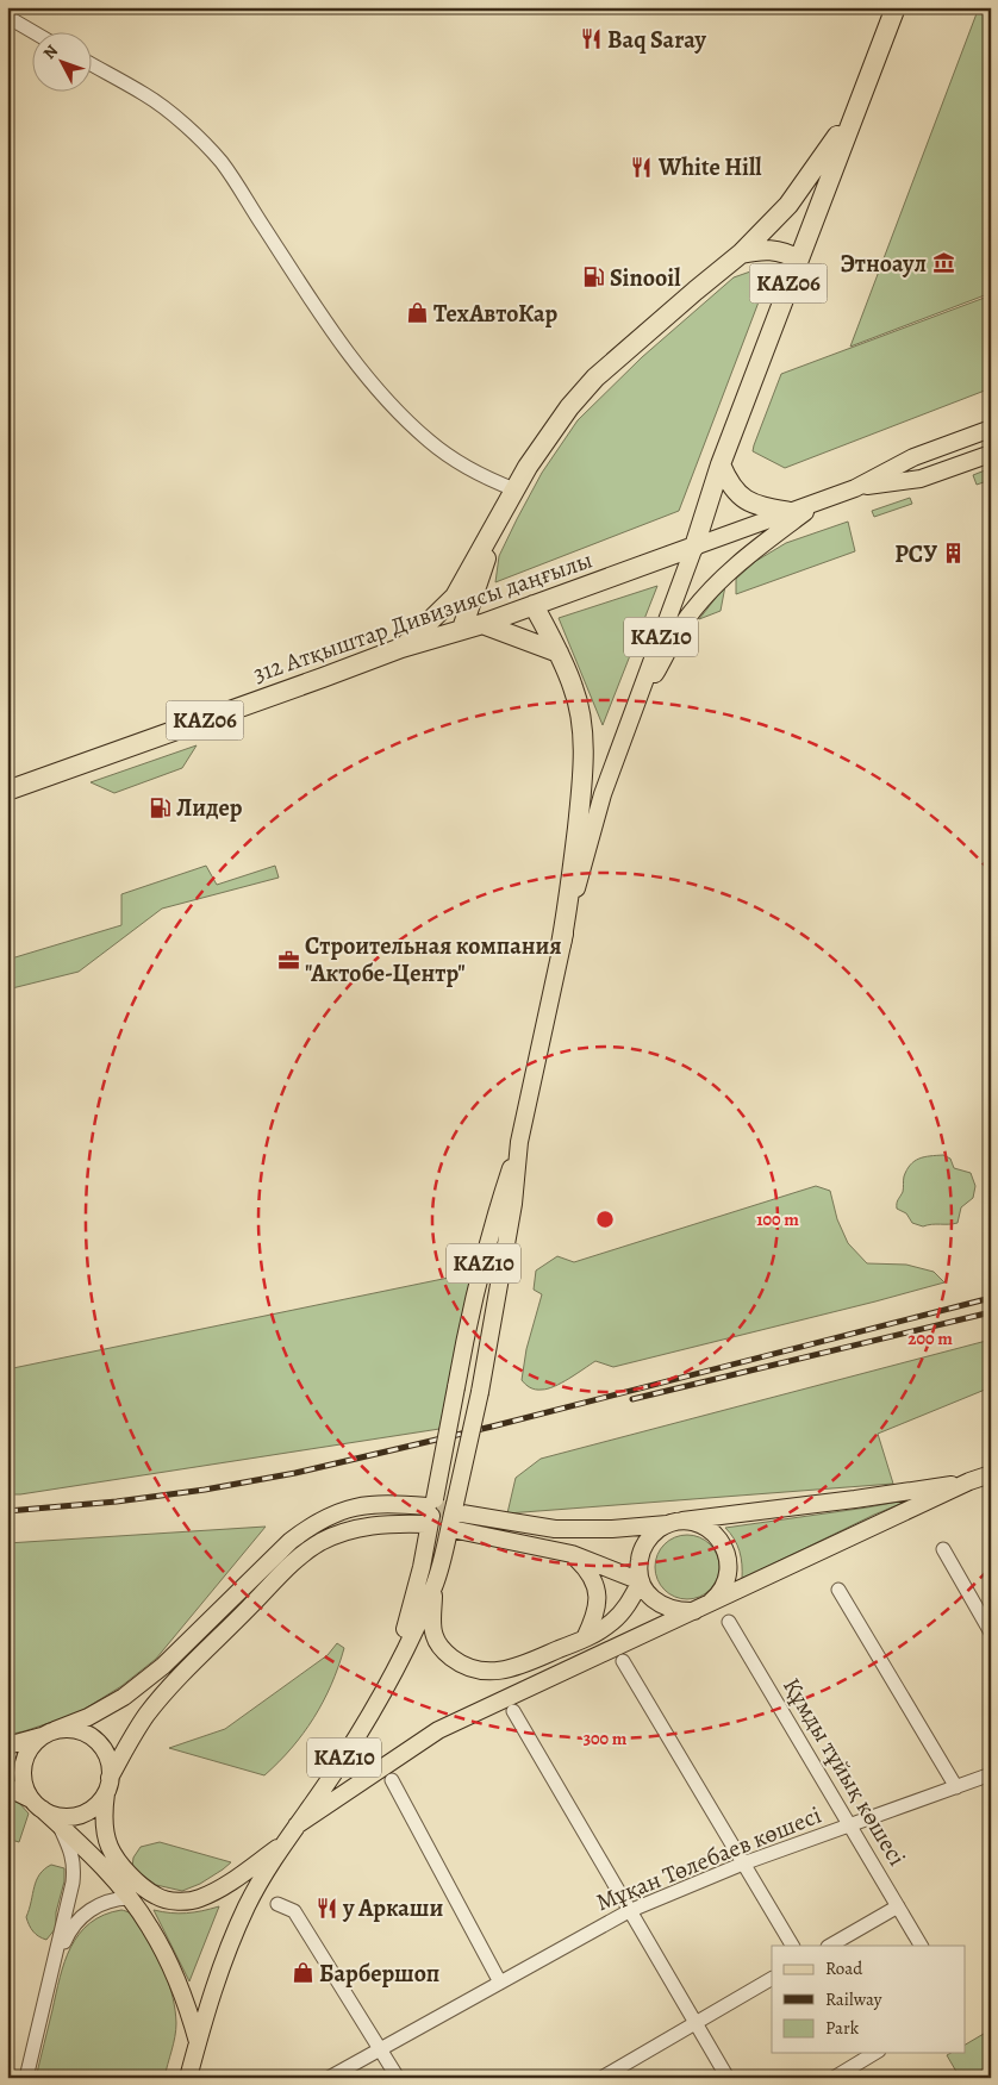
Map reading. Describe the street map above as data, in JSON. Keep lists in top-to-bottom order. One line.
{"streets":{"highway":["KАZ06","312 Атқыштар Дивизиясы даңғылы"],"main road":["KAZ10"],"street":["Құмды тұйық көшесі","Мұқан Төлебаев көшесі"]},"crossings":[["KАZ06","312 Атқыштар Дивизиясы даңғылы"],["KАZ06","KAZ10"],["312 Атқыштар Дивизиясы даңғылы","KAZ10"],["Құмды тұйық көшесі","Мұқан Төлебаев көшесі"]],"places":{"restaurant":["Baq Saray","White Hill","у Аркаши"],"museum":["Этноаул"],"fuel station":["Sinooil","Лидер"],"shop":["ТехАвтоКар","Барбершоп"],"building":["РСУ"],"office":["Строительная компания \"Актобе-Центр\""]},"legend":["Road","Railway","Park"],"north":"top left","rings":["100 m","200 m","300 m"]}
